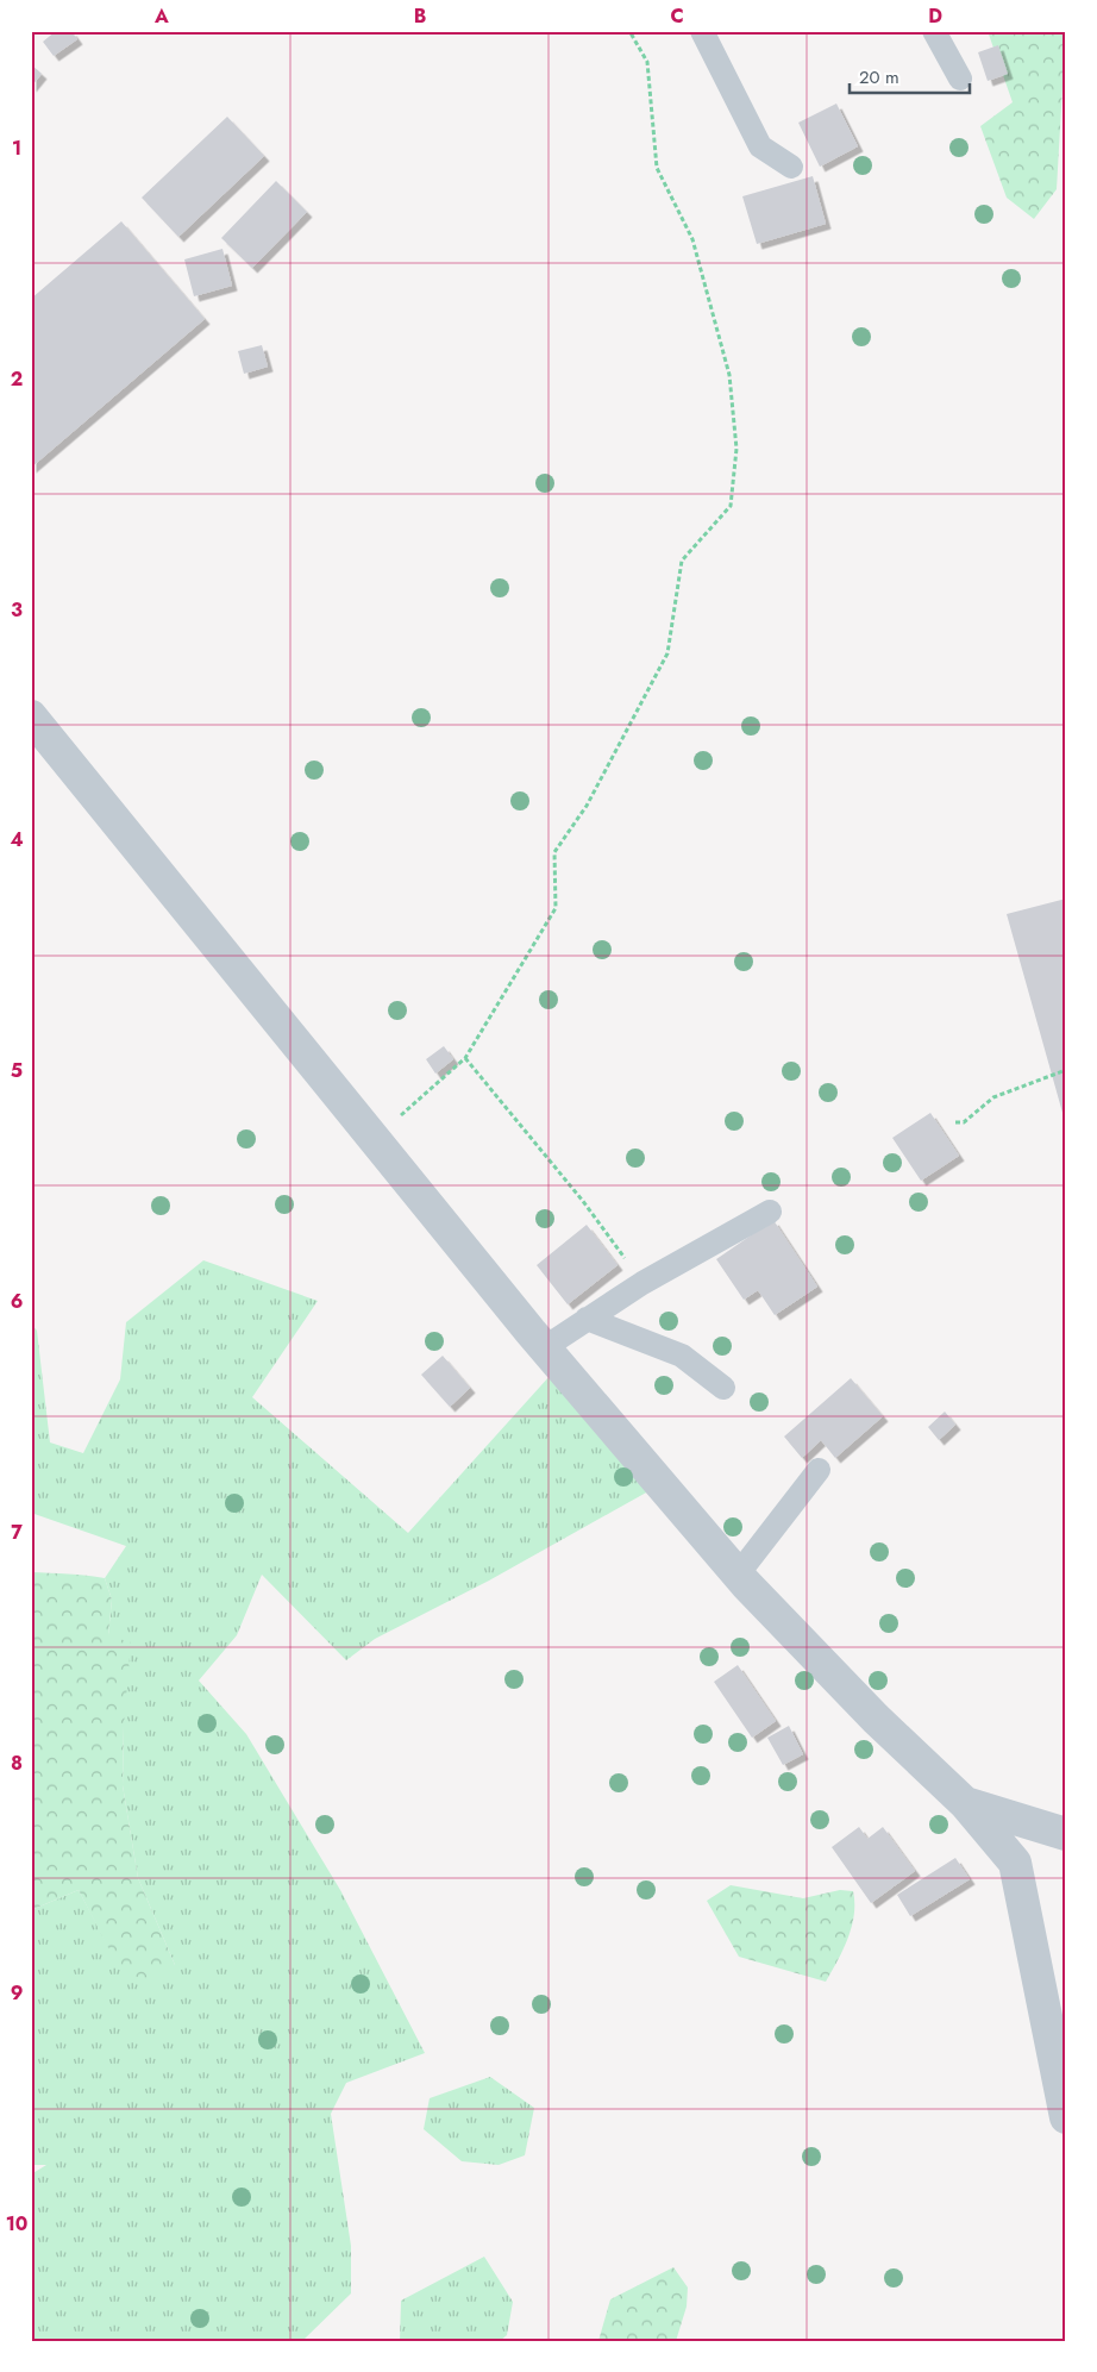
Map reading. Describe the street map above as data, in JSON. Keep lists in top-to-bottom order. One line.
{"scale_bar":"20 m","grid":{"columns":["A","B","C","D"],"rows":["1","2","3","4","5","6","7","8","9","10"]}}
